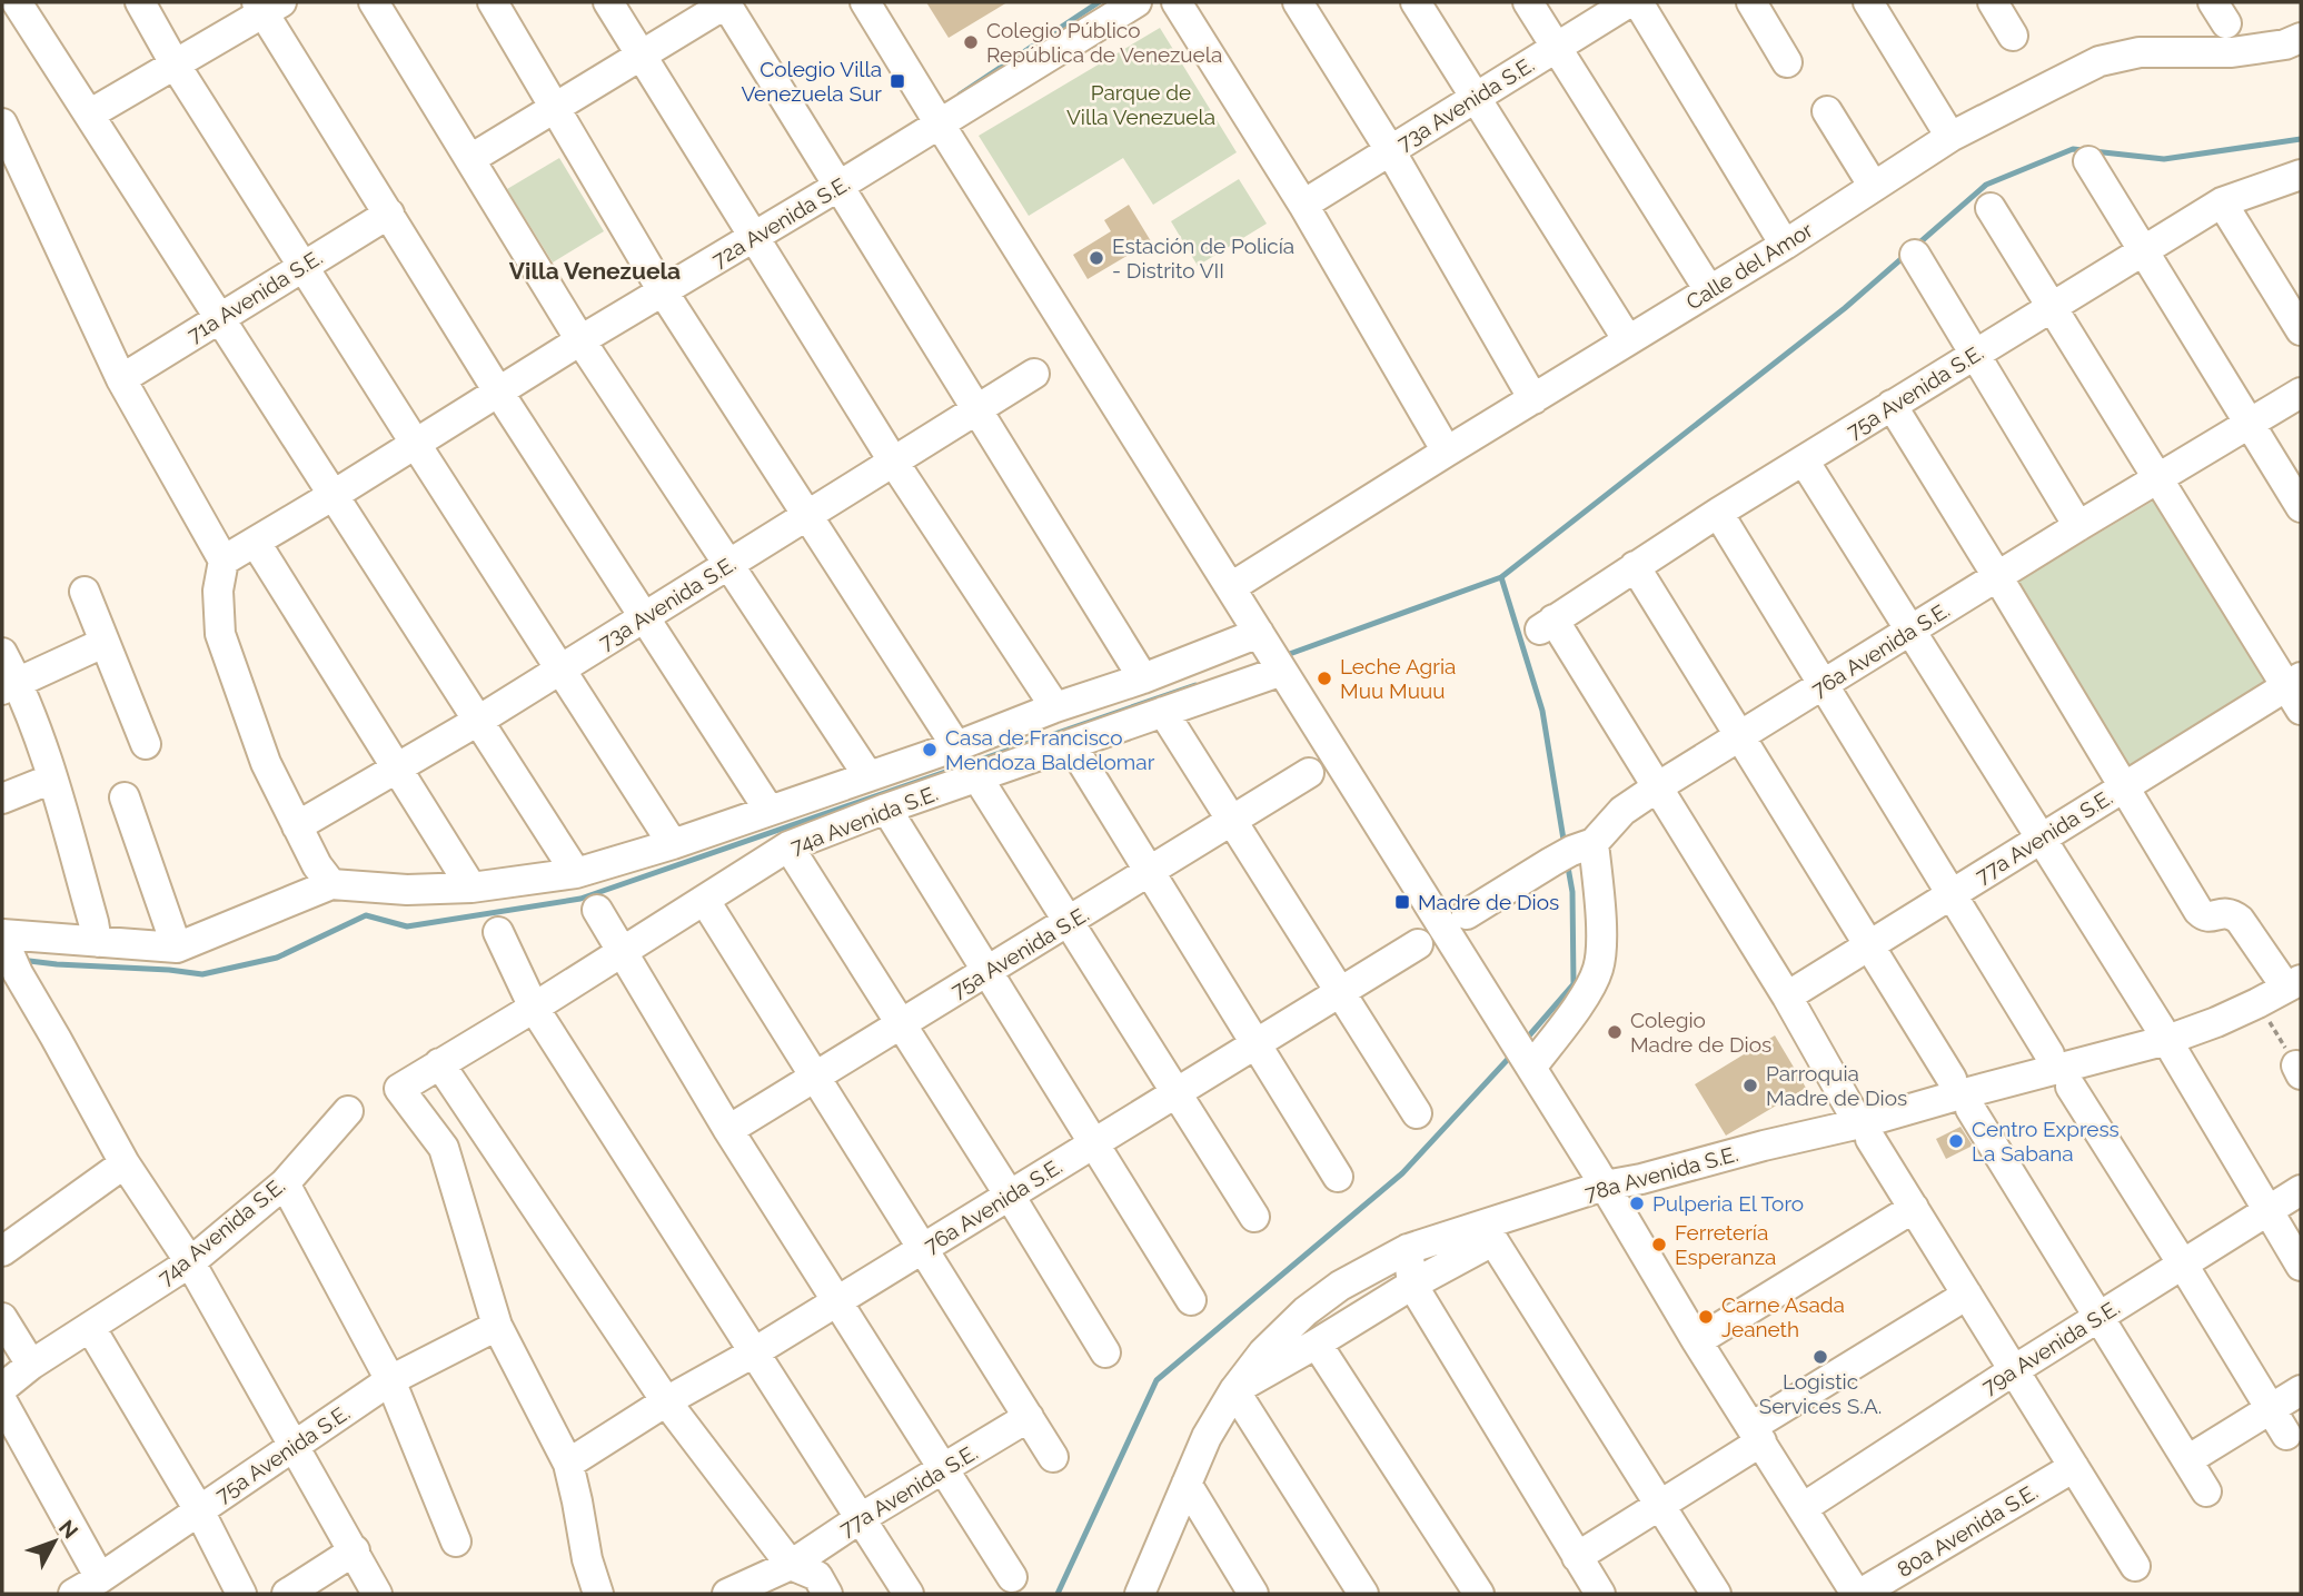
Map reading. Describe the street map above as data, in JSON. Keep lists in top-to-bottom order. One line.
{"streets":{"street":["73a Avenida S.E.","72a Avenida S.E.","Calle del Amor","71a Avenida S.E.","75a Avenida S.E.","76a Avenida S.E.","74a Avenida S.E.","77a Avenida S.E.","78a Avenida S.E.","79a Avenida S.E.","80a Avenida S.E."]},"crossings":[["75a Avenida S.E.","76a Avenida S.E."],["75a Avenida S.E.","74a Avenida S.E."]],"districts":["Villa Venezuela"],"parks":["Parque de Villa Venezuela"],"places":{"other":["Colegio Público República de Venezuela","Estación de Policía - Distrito VII","Leche Agria Muu Muuu","Casa de Francisco Mendoza Baldelomar","Colegio Madre de Dios","Parroquia Madre de Dios","Centro Express La Sabana","Pulperia El Toro","Ferretería Esperanza","Carne Asada Jeaneth","Logistic Services S.A."],"transit":["Colegio Villa Venezuela Sur","Madre de Dios"]},"north":"top right"}
